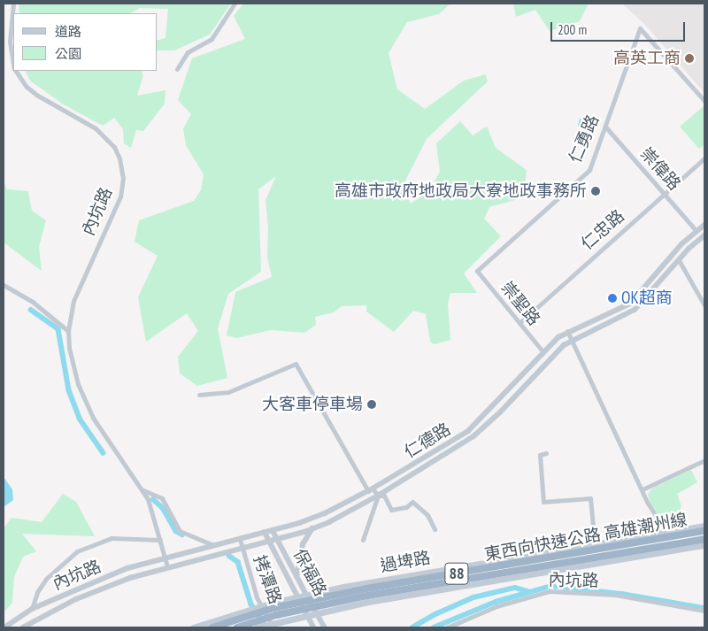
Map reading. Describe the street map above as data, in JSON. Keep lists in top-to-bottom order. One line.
{"streets":{"highway":["東西向快速公路 高雄潮州線","88"],"main road":["過埤路"],"street":["仁勇路","崇偉路","內坑路","仁忠路","崇聖路","仁德路","保福路","拷潭路"]},"crossings":[["仁勇路","崇偉路"],["仁勇路","崇聖路"],["崇偉路","仁忠路"],["崇偉路","仁德路"],["內坑路","仁德路"],["內坑路","保福路"],["內坑路","拷潭路"],["仁忠路","崇聖路"],["崇聖路","仁德路"],["仁德路","保福路"],["過埤路","保福路"],["過埤路","拷潭路"]],"places":["高英工商","高雄市政府地政局大寮地政事務所","OK超商","大客車停車場"],"legend":["道路","公園"],"scale_bar":"200 m"}
